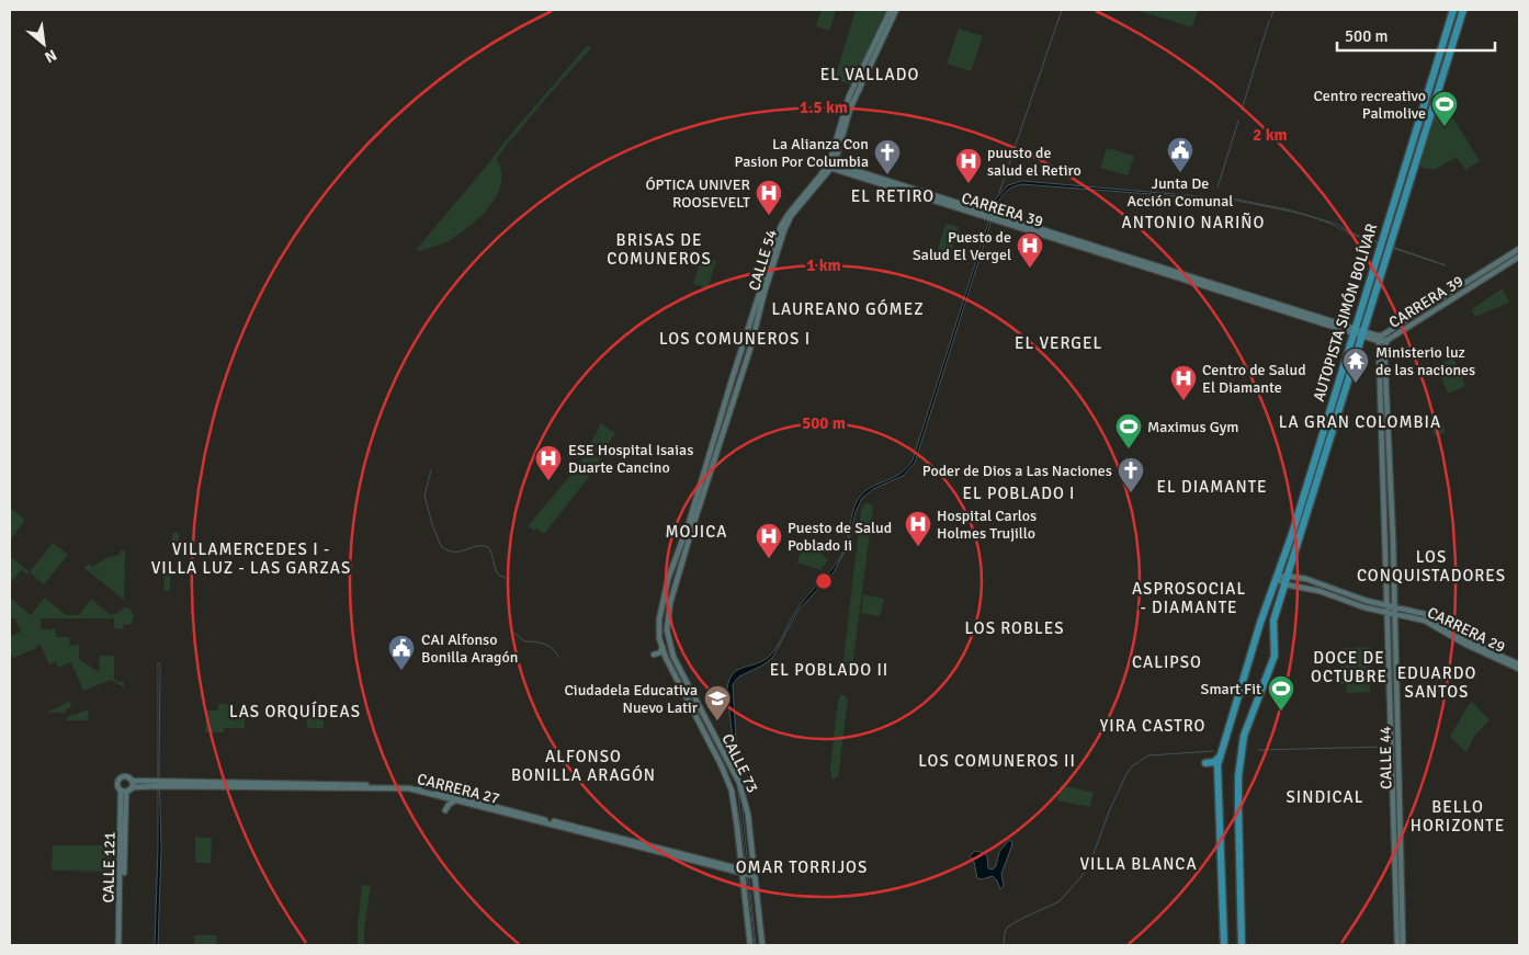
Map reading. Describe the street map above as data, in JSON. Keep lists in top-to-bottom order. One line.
{"streets":{"highway":["AUTOPISTA SIMÓN BOLÍVAR"],"main road":["CARRERA 39","CALLE 54","CARRERA 29","CALLE 44","CALLE 73","CARRERA 27","CALLE 121"]},"crossings":[["CARRERA 39","CALLE 54"],["CARRERA 39","AUTOPISTA SIMÓN BOLÍVAR"],["CARRERA 39","CALLE 44"],["CALLE 54","CALLE 73"],["AUTOPISTA SIMÓN BOLÍVAR","CARRERA 29"],["CARRERA 29","CALLE 44"],["CALLE 73","CARRERA 27"],["CARRERA 27","CALLE 121"]],"districts":["EL VALLADO","EL RETIRO","ANTONIO NARIÑO","BRISAS DE COMUNEROS","LAUREANO GÓMEZ","LOS COMUNEROS I","EL VERGEL","LA GRAN COLOMBIA","EL DIAMANTE","EL POBLADO I","MOJICA","VILLAMERCEDES I - VILLA LUZ - LAS GARZAS","LOS CONQUISTADORES","ASPROSOCIAL - DIAMANTE","LOS ROBLES","DOCE DE OCTUBRE","CALIPSO","EL POBLADO II","EDUARDO SANTOS","LAS ORQUÍDEAS","YIRA CASTRO","ALFONSO BONILLA ARAGÓN","LOS COMUNEROS II","SINDICAL","BELLO HORIZONTE","VILLA BLANCA","OMAR TORRIJOS"],"places":{"sports":["Centro recreativo Palmolive","Maximus Gym","Smart Fit"],"public building":["Junta De Acción Comunal","CAI Alfonso Bonilla Aragón"],"church":["La Alianza Con Pasion Por Columbia","Poder de Dios a Las Naciones"],"hospital":["puusto de salud el Retiro","ÓPTICA UNIVER ROOSEVELT","Puesto de Salud El Vergel","Centro de Salud El Diamante","ESE Hospital Isaias Duarte Cancino","Hospital Carlos Holmes Trujillo","Puesto de Salud Poblado Ii"],"temple":["Ministerio luz de las naciones"],"school or university":["Ciudadela Educativa Nuevo Latir"]},"scale_bar":"500 m","north":"bottom right","rings":["1.5 km","2 km","1 km","500 m"]}
